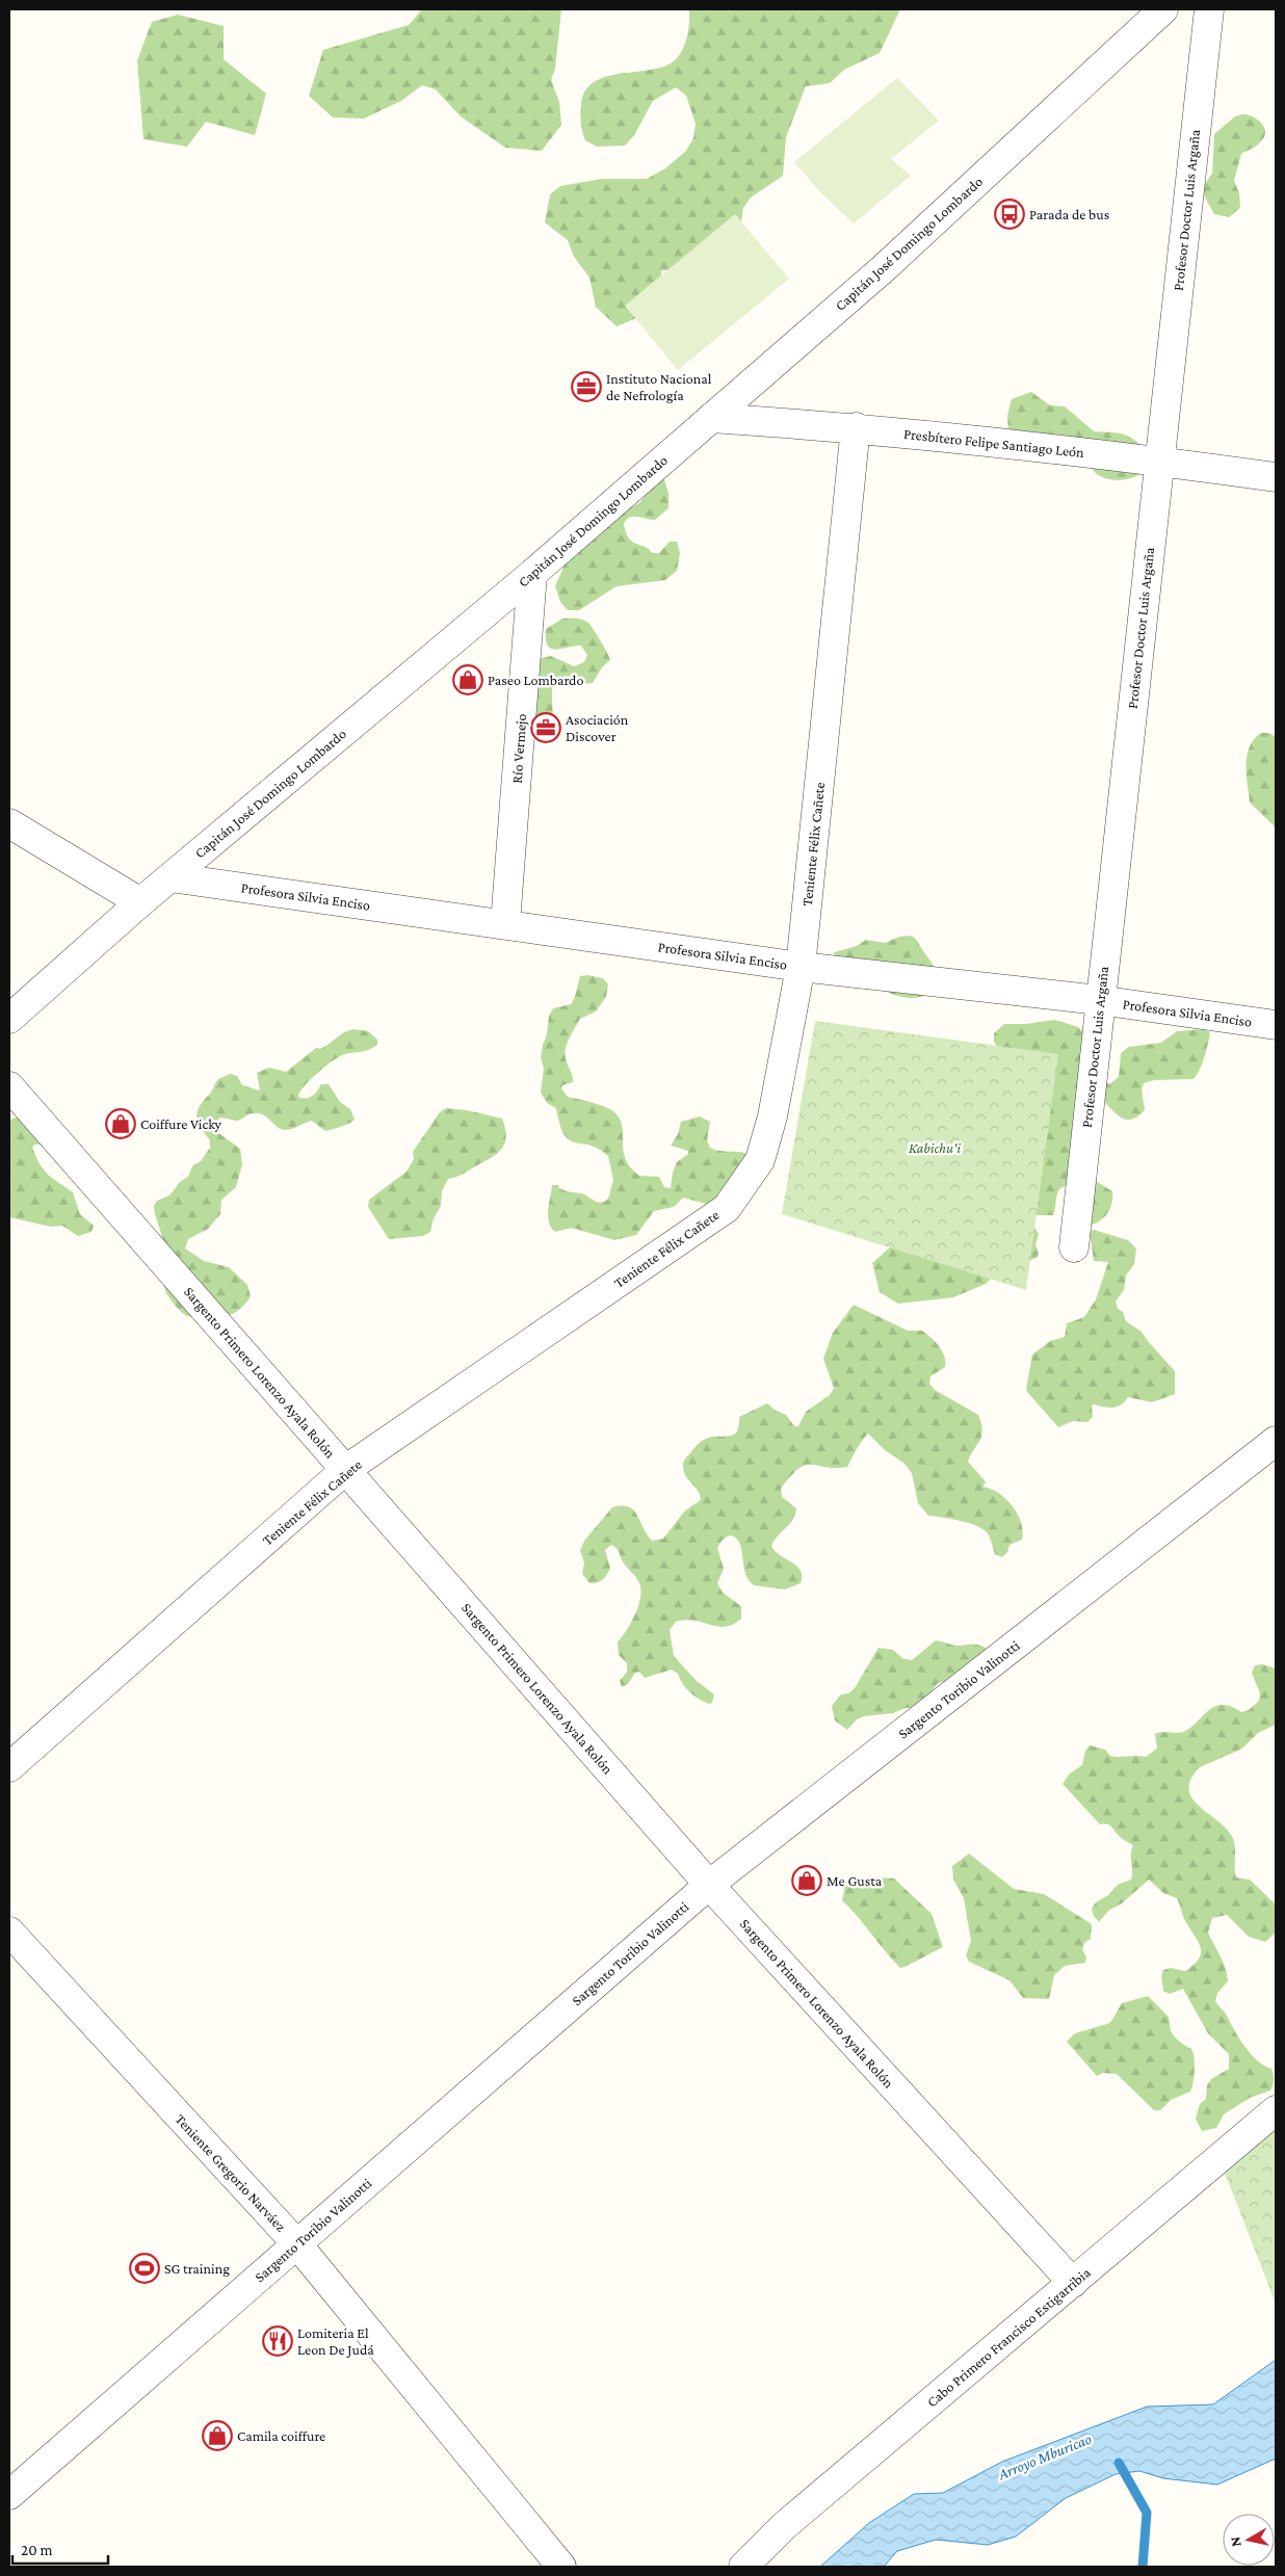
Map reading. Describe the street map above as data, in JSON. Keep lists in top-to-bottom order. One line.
{"streets":{"street":["Profesor Doctor Luis Argaña","Capitán José Domingo Lombardo","Presbítero Felipe Santiago León","Río Vermejo","Teniente Félix Cañete","Profesora Silvia Enciso","Sargento Primero Lorenzo Ayala Rolón","Sargento Toribio Valinotti","Teniente Gregorio Narváez","Cabo Primero Francisco Estigarribia"]},"crossings":[["Profesor Doctor Luis Argaña","Presbítero Felipe Santiago León"],["Profesor Doctor Luis Argaña","Profesora Silvia Enciso"],["Capitán José Domingo Lombardo","Presbítero Felipe Santiago León"],["Capitán José Domingo Lombardo","Río Vermejo"],["Capitán José Domingo Lombardo","Profesora Silvia Enciso"],["Presbítero Felipe Santiago León","Teniente Félix Cañete"],["Río Vermejo","Profesora Silvia Enciso"],["Teniente Félix Cañete","Profesora Silvia Enciso"],["Teniente Félix Cañete","Sargento Primero Lorenzo Ayala Rolón"],["Sargento Primero Lorenzo Ayala Rolón","Sargento Toribio Valinotti"],["Sargento Primero Lorenzo Ayala Rolón","Cabo Primero Francisco Estigarribia"],["Sargento Toribio Valinotti","Teniente Gregorio Narváez"]],"water":["Arroyo Mburicao"],"parks":["Kabichu'i"],"places":{"bus stop":["Parada de bus"],"office":["Instituto Nacional de Nefrología","Asociación Discover"],"shop":["Paseo Lombardo","Coiffure Vicky","Me Gusta","Camila coiffure"],"sports":["SG training"],"restaurant":["Lomiteria El Leon De Judá"]},"scale_bar":"20 m","north":"left"}
